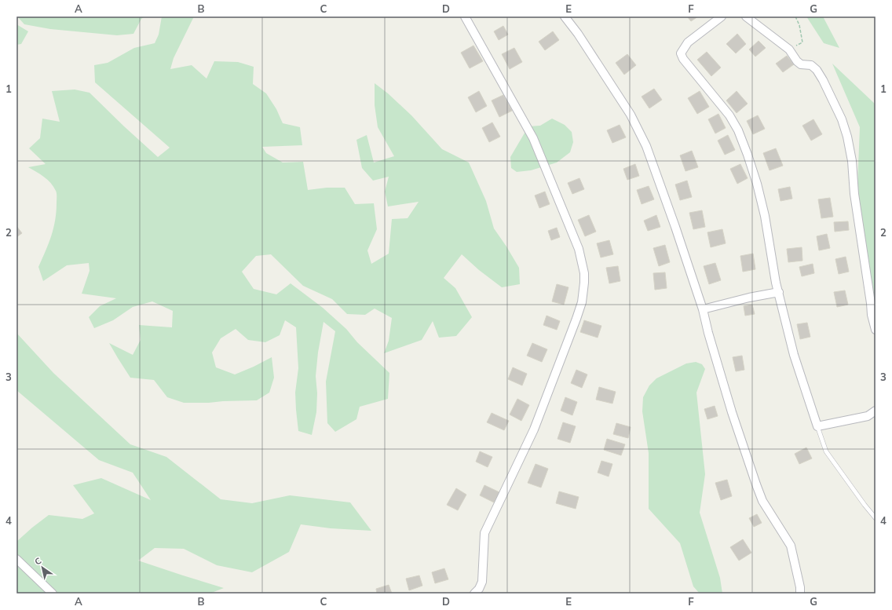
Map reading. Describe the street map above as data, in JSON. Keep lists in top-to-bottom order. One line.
{"north":"top left","grid":{"columns":["A","B","C","D","E","F","G"],"rows":["1","2","3","4"]}}
